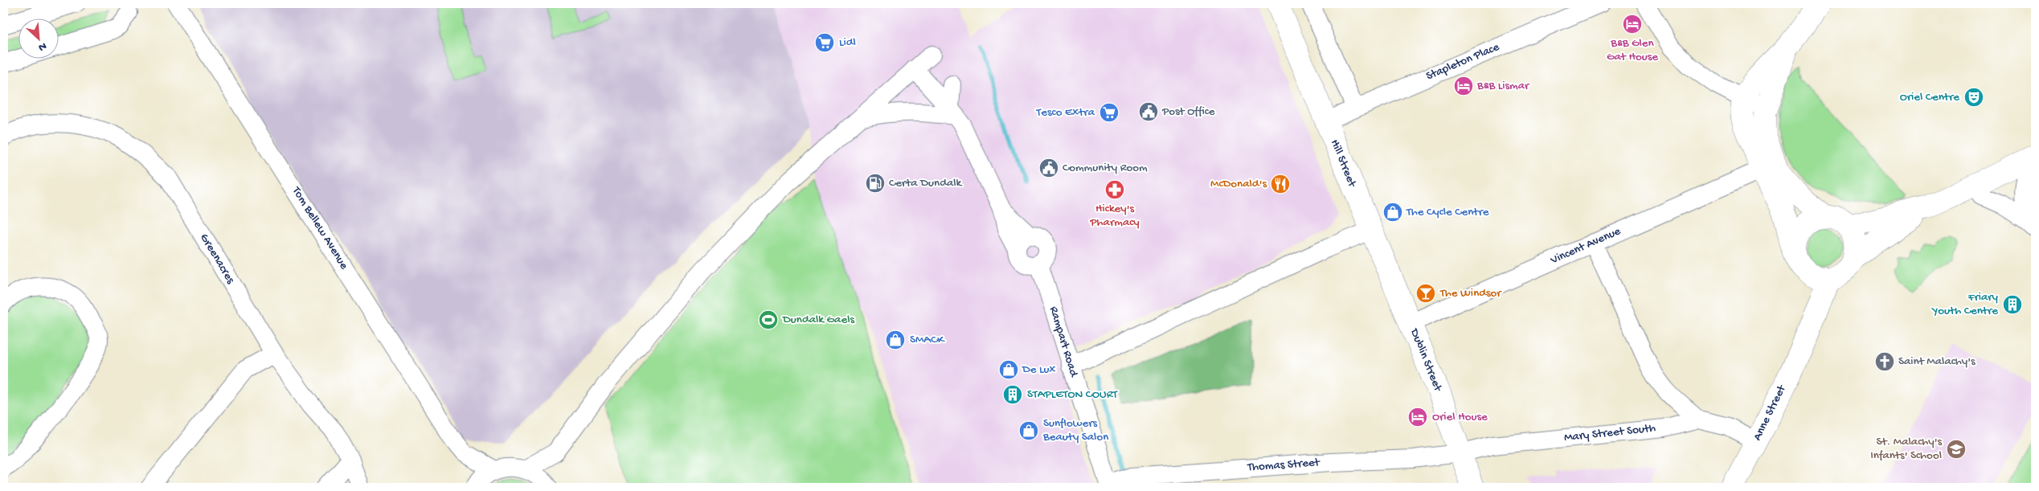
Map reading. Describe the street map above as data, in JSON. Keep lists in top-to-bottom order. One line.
{"streets":{"main road":["Hill Street","Dublin Street","Anne Street"],"street":["Stapleton Place","Tom Bellew Avenue","Vincent Avenue","Greenacres","Rampart Road","Mary Street South","Thomas Street"]},"crossings":[["Stapleton Place","Hill Street"],["Hill Street","Vincent Avenue"],["Hill Street","Dublin Street"],["Vincent Avenue","Dublin Street"],["Rampart Road","Thomas Street"],["Dublin Street","Mary Street South"],["Dublin Street","Thomas Street"],["Anne Street","Mary Street South"],["Mary Street South","Thomas Street"]],"places":{"hotel":["B&B Glen Gat House","B&B Lismar","Oriel House"],"supermarket":["Lidl","Tesco Extra"],"theatre":["Oriel Centre"],"public building":["Post Office","Community Room"],"fuel station":["Certa Dundalk"],"restaurant":["McDonald's"],"pharmacy":["Hickey's Pharmacy"],"shop":["The Cycle Centre","SMACK","De Lux","Sunflowers Beauty Salon"],"bar":["The Windsor"],"building":["Friary Youth Centre","STAPLETON COURT"],"sports":["Dundalk Gaels"],"church":["Saint Malachy's"],"school or university":["St. Malachy's Infants' School"]},"north":"bottom right"}
